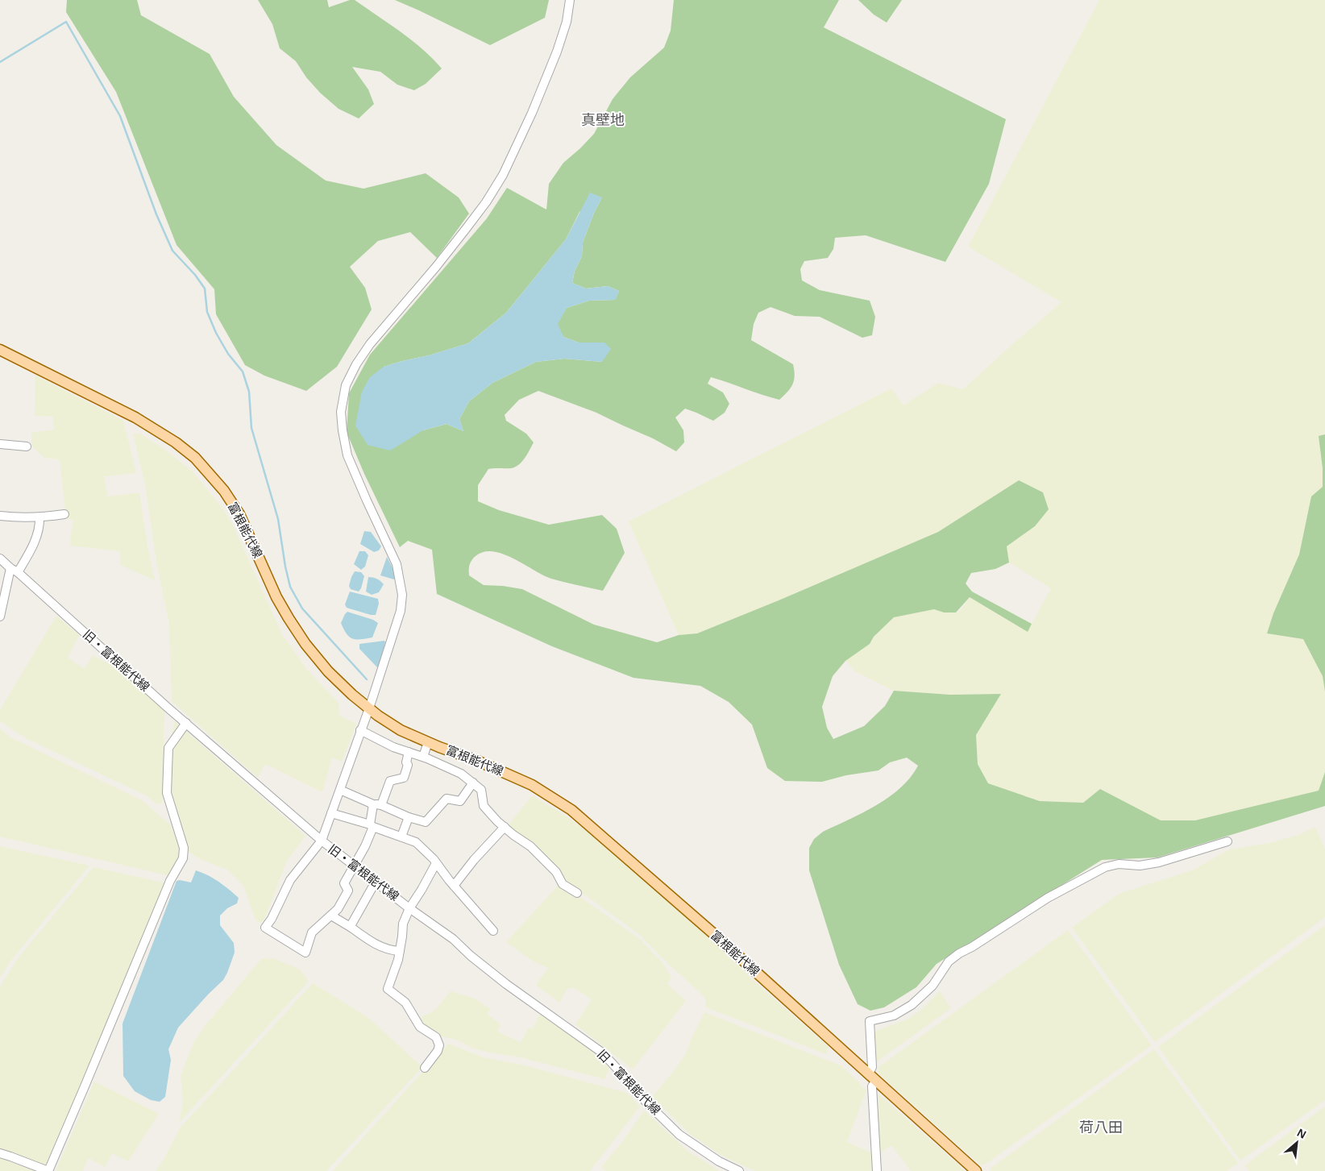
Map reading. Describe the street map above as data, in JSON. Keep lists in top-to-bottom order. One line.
{"streets":{"main road":["富根能代線"],"street":["旧・富根能代線"]},"districts":["真壁地","荷八田"],"north":"top right"}
